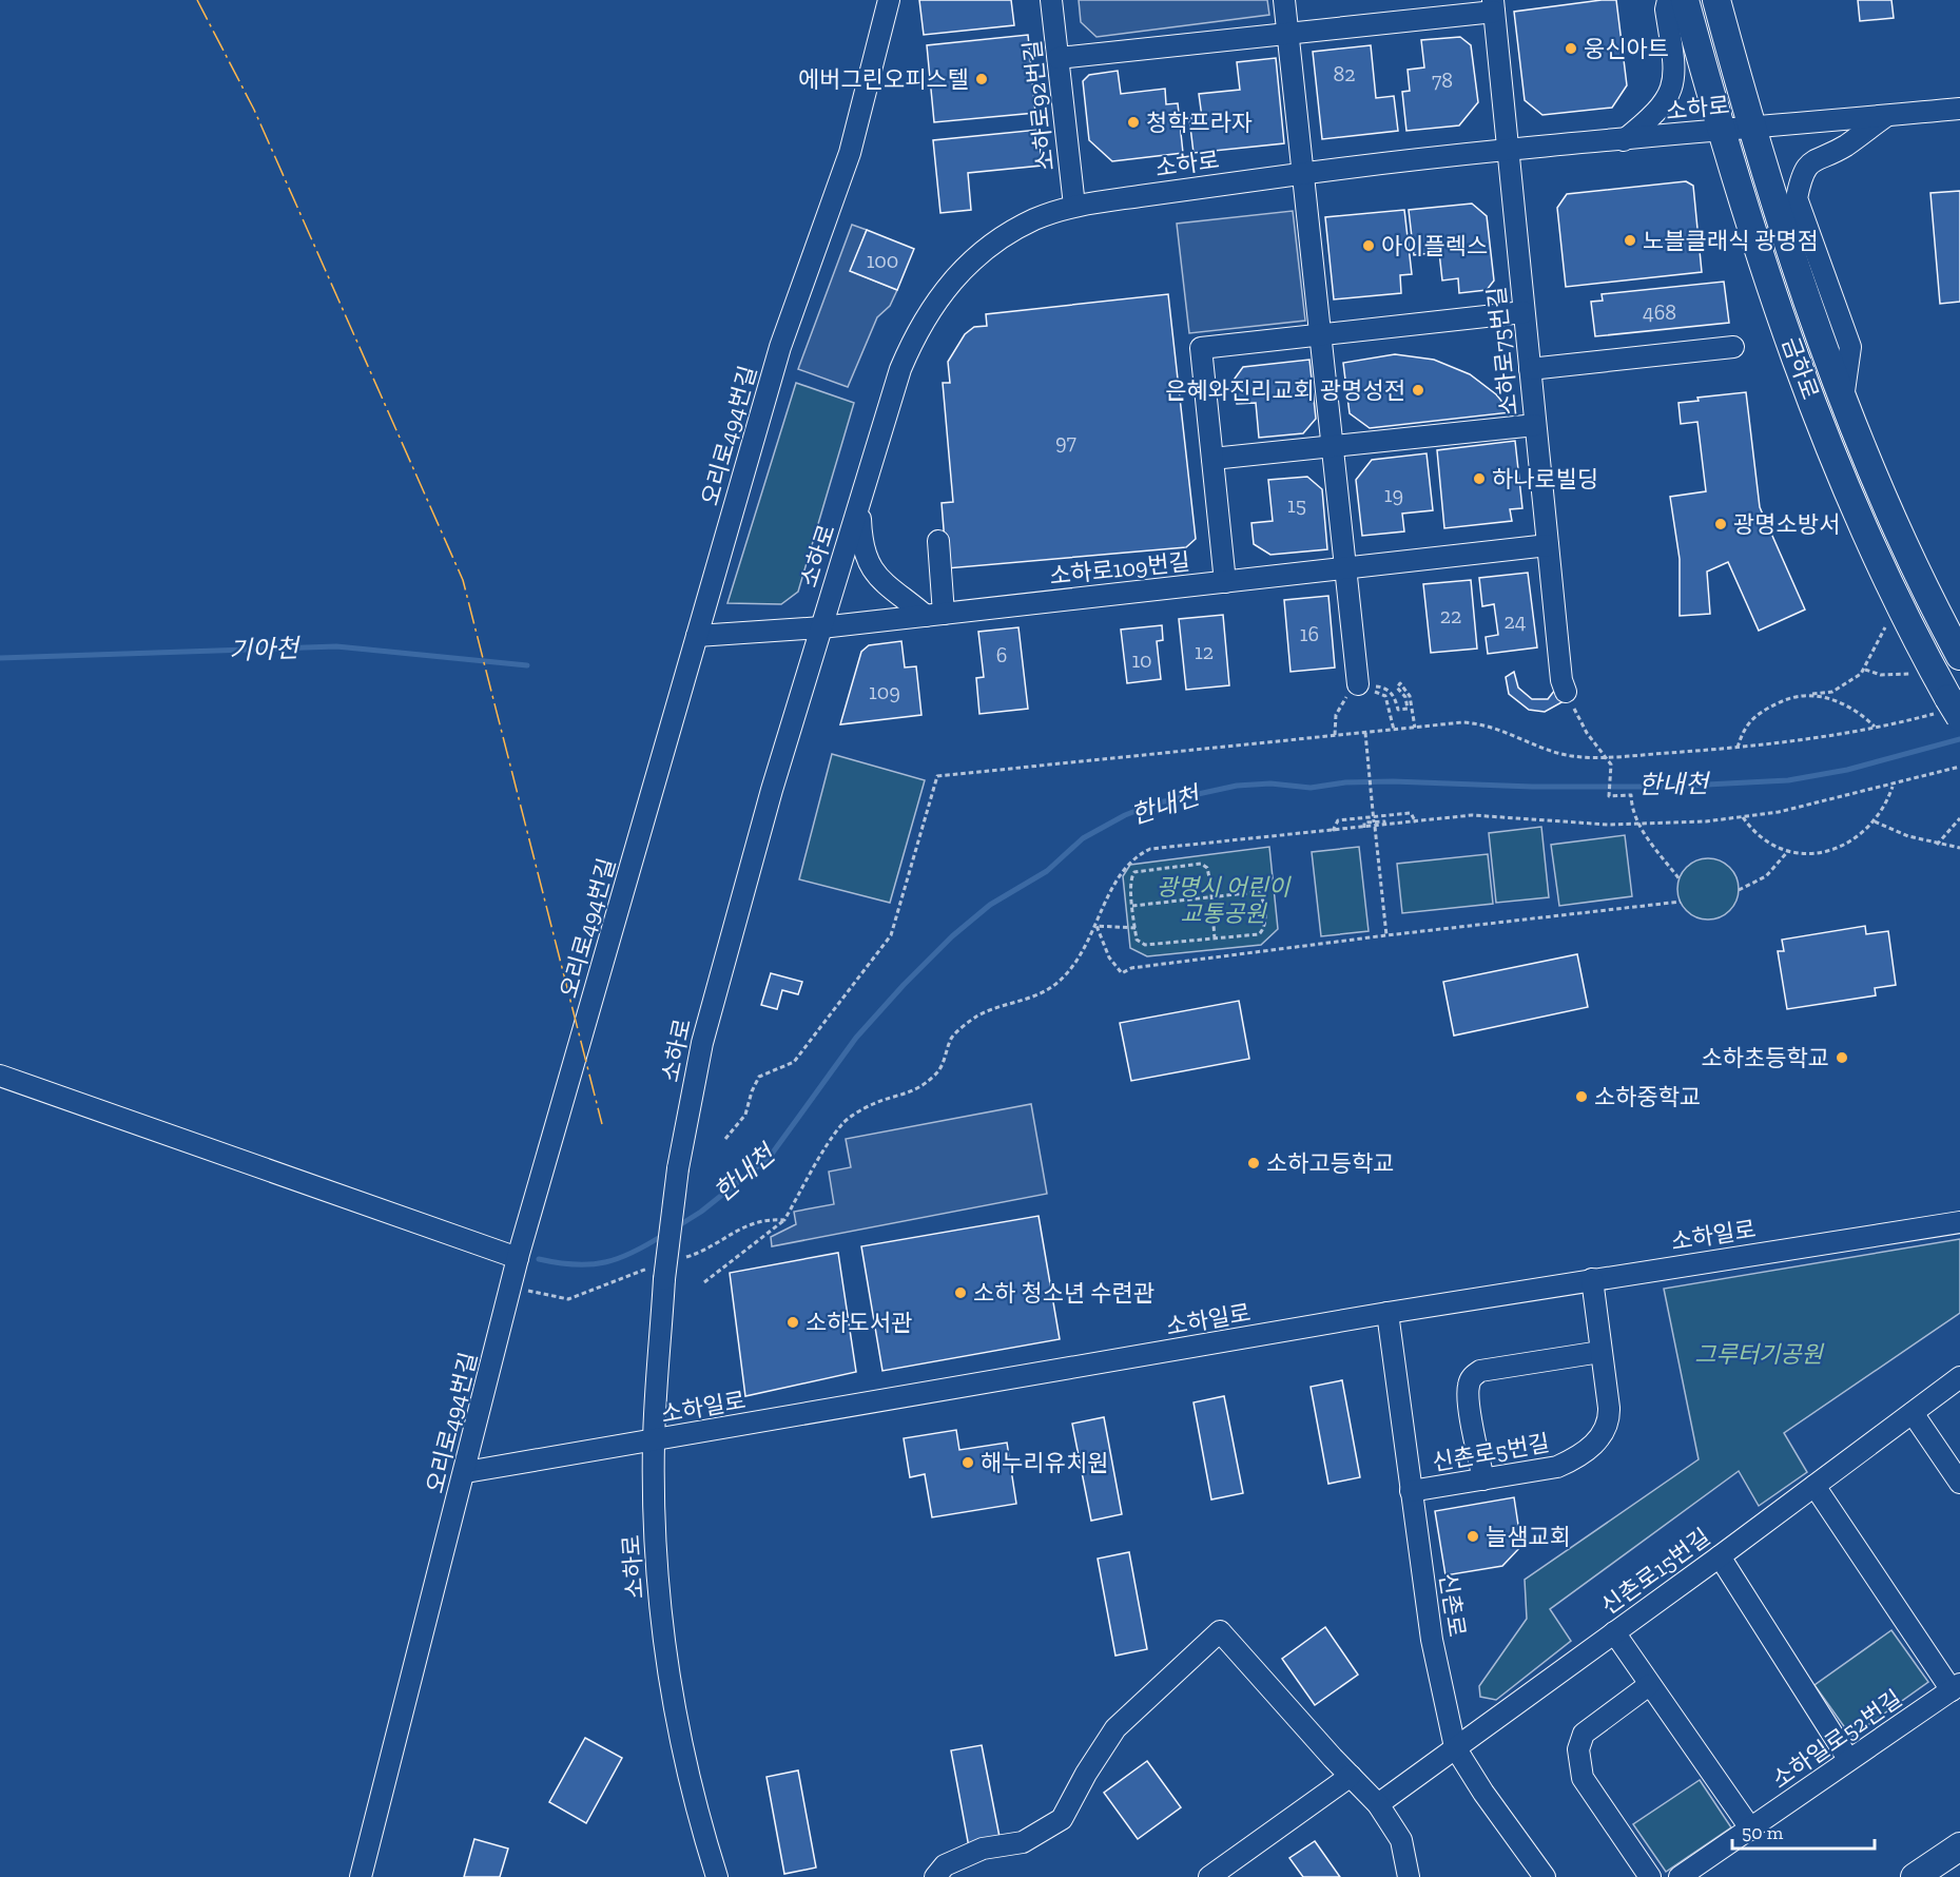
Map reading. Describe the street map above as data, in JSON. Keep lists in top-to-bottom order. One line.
{"streets":{"main road":["금하로"],"street":["소하로92번길","소하로","소하로75번길","오리로494번길","소하로109번길","소하일로","신촌로5번길","신촌로15번길","신촌로","소하일로52번길"]},"crossings":[["소하로92번길","소하로"],["소하로","소하로75번길"],["소하로","금하로"],["소하로","소하로109번길"],["소하로","소하일로"],["소하로75번길","소하로109번길"],["오리로494번길","소하로109번길"],["오리로494번길","소하일로"],["소하일로","신촌로5번길"],["소하일로","신촌로"],["신촌로5번길","신촌로"],["신촌로15번길","신촌로"]],"water":["기아천","한내천"],"parks":["광명시 어린이 교통공원","그루터기공원"],"places":["웅신아트","에버그린오피스텔","청학프라자","노블클래식 광명점","아이플렉스","은혜와진리교회 광명성전","하나로빌딩","광명소방서","소하초등학교","소하중학교","소하고등학교","소하 청소년 수련관","소하도서관","해누리유치원","늘샘교회"],"house_numbers":["82","78","100","468","97","19","15","22","24","16","12","6","10","109"],"scale_bar":"50 m"}
